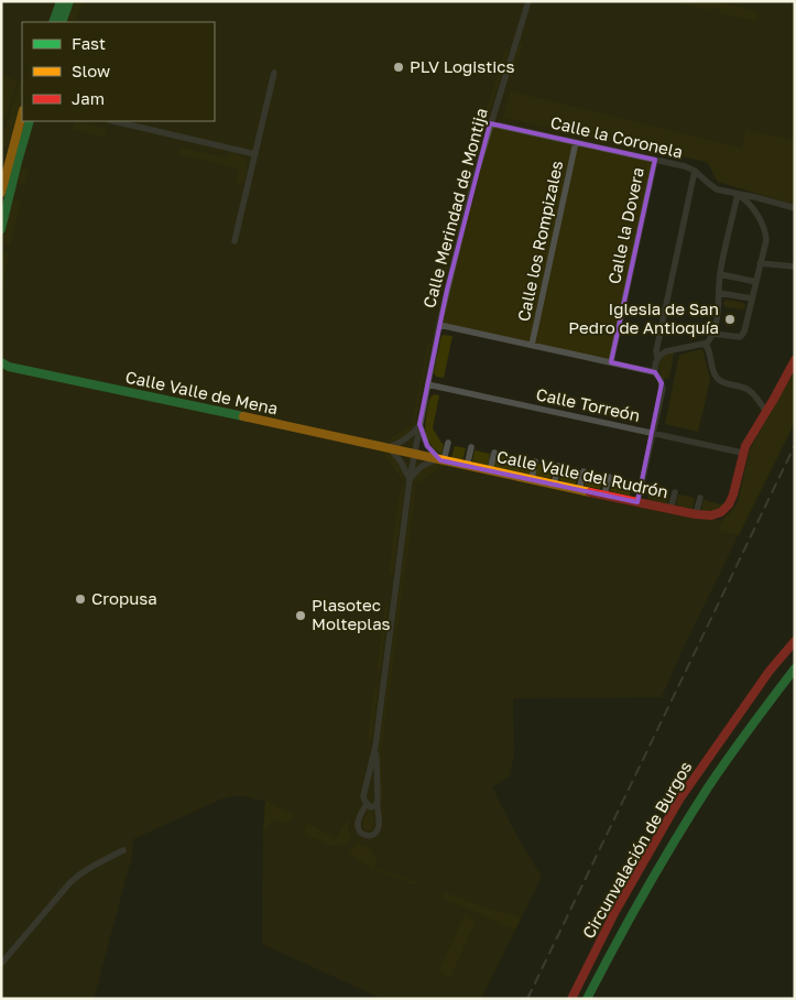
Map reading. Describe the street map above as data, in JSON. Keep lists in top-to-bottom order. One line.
{"streets":{"main road":["Calle Valle de Mena","Calle Valle del Rudrón","Circunvalación de Burgos"],"street":["Calle la Coronela","Calle Merindad de Montija","Calle la Dovera","Calle los Rompizales","Calle Torreón"]},"crossings":[["Calle la Coronela","Calle Merindad de Montija"],["Calle la Coronela","Calle la Dovera"],["Calle la Coronela","Calle los Rompizales"],["Calle Merindad de Montija","Calle Valle de Mena"],["Calle Merindad de Montija","Calle Torreón"],["Calle Merindad de Montija","Calle Valle del Rudrón"],["Calle Valle de Mena","Calle Valle del Rudrón"],["Calle Torreón","Calle Valle del Rudrón"]],"places":["PLV Logistics","Iglesia de San Pedro de Antioquía","Cropusa","Plasotec Molteplas"],"legend":["Fast","Slow","Jam"]}
